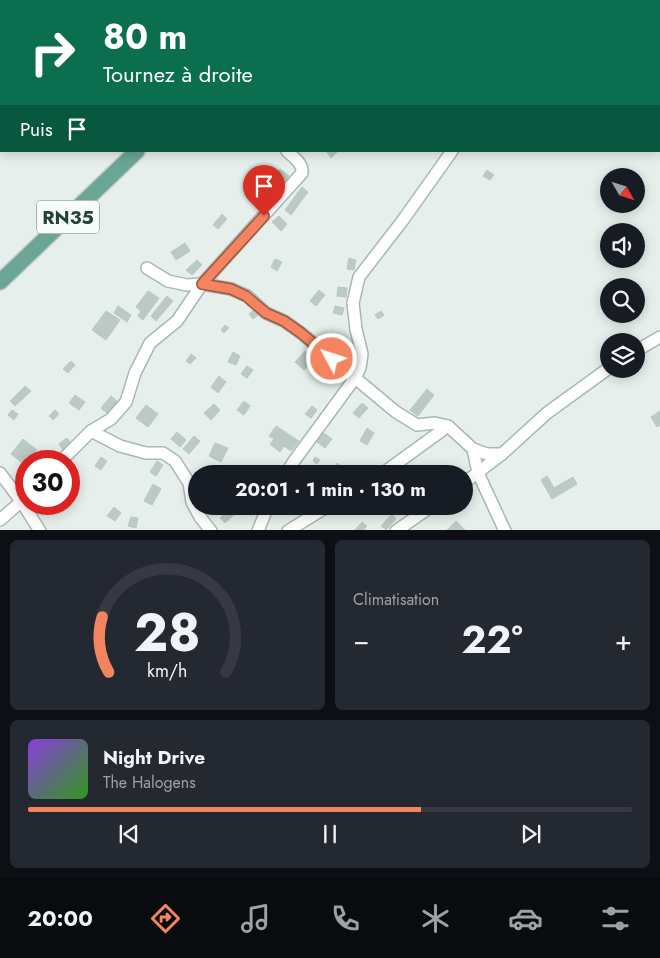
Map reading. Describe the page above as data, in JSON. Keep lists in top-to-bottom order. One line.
{"streets":{"main road":["RN35"]},"north":"bottom right","page":{"turn":["80 m","Tournez à droite"],"then":"Puis","limit":"30","trip":"20:01 · 1 min · 130 m","tile":"Climatisation","heat":["−","22°","+"],"song":["Night Drive","The Halogens"],"tabs":"20:00","gauge":["28","km/h"]}}
